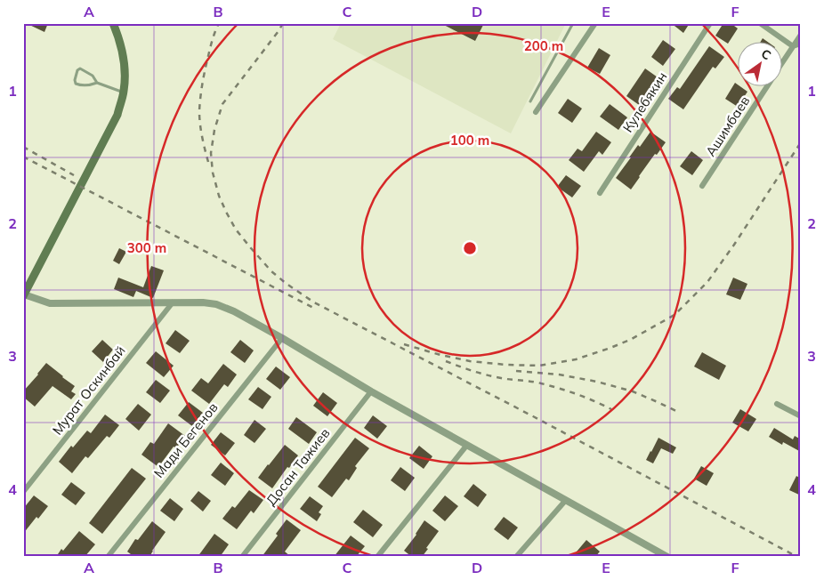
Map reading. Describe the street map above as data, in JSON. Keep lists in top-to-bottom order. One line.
{"streets":{"street":["Кулебякин","Ашимбаев","Мурат Оскинбай","Мади Бегенов","Досан Тажиев"]},"north":"top right","grid":{"columns":["A","B","C","D","E","F"],"rows":["1","2","3","4"]},"rings":["200 m","100 m","300 m"]}
